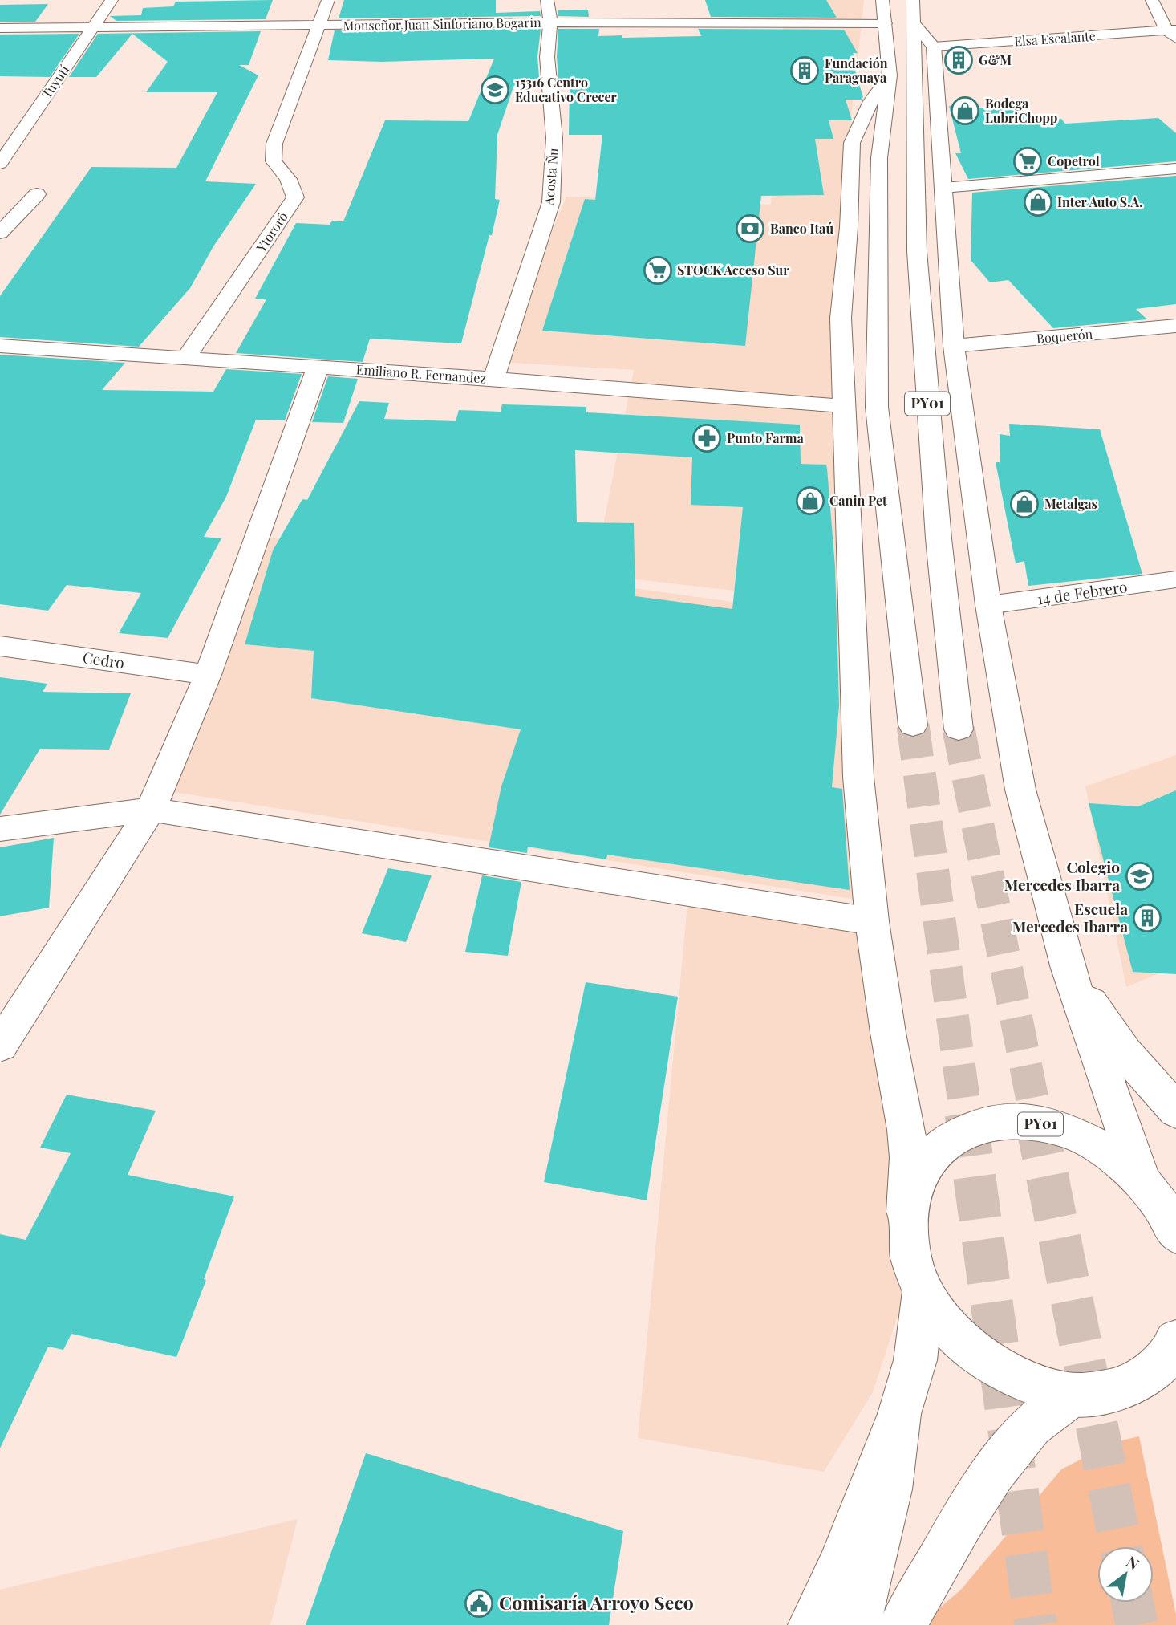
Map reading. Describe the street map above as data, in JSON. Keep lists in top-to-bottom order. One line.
{"streets":{"main road":["Monseñor Juan Sinforiano Bogarin","Elsa Escalante","Tuyutí","Acosta Ñu","Ytororô","Boquerón","Emiliano R. Fernandez","PY01","14 de Febrero","Cedro"]},"crossings":[["Monseñor Juan Sinforiano Bogarin","Tuyutí"],["Monseñor Juan Sinforiano Bogarin","Acosta Ñu"],["Monseñor Juan Sinforiano Bogarin","Ytororô"],["Acosta Ñu","Emiliano R. Fernandez"],["Ytororô","Emiliano R. Fernandez"]],"places":{"building":["G&M","Fundación Paraguaya","Escuela Mercedes Ibarra"],"school or university":["15316 Centro Educativo Crecer","Colegio Mercedes Ibarra"],"shop":["Bodega LubriChopp","Inter Auto S.A.","Canin Pet","Metalgas"],"supermarket":["Copetrol","STOCK Acceso Sur"],"bank":["Banco Itaú"],"pharmacy":["Punto Farma"],"public building":["Comisaría Arroyo Seco"]},"north":"top right"}
